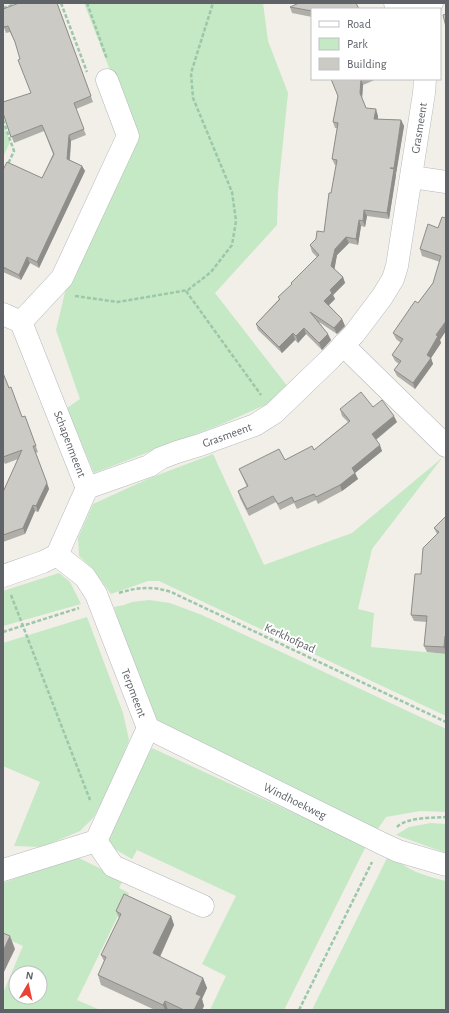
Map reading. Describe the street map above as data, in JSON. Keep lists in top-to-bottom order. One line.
{"streets":{"street":["Grasmeent","Schapenmeent","Terpmeent","Windhoekweg"],"path":["Kerkhofpad"]},"crossings":[["Grasmeent","Schapenmeent"],["Schapenmeent","Terpmeent"],["Terpmeent","Windhoekweg"]],"legend":["Road","Park","Building"],"north":"top"}
